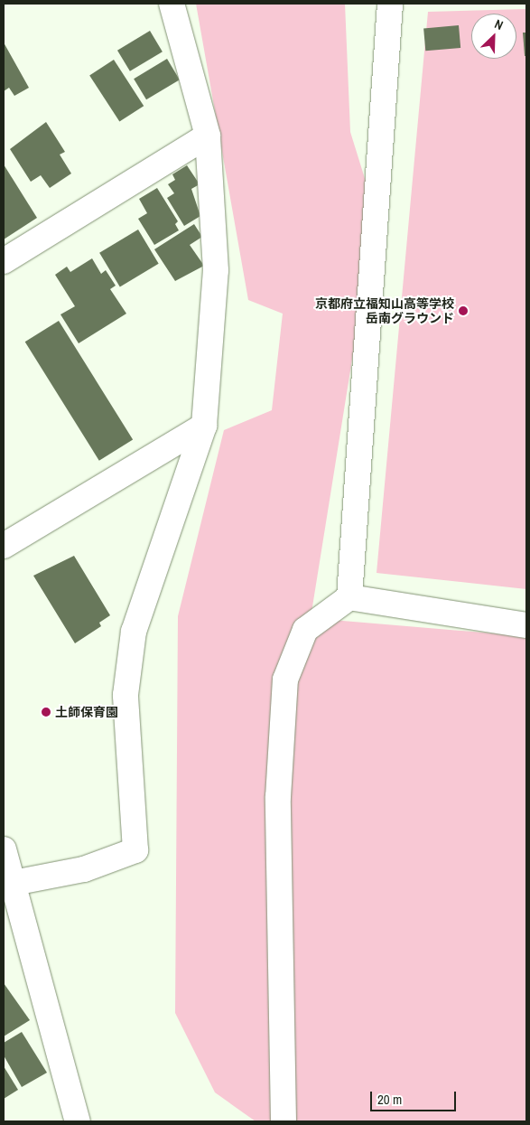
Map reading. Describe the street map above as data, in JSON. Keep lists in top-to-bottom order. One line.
{"places":["京都府立福知山高等学校 岳南グラウンド","土師保育園"],"scale_bar":"20 m","north":"top right"}
